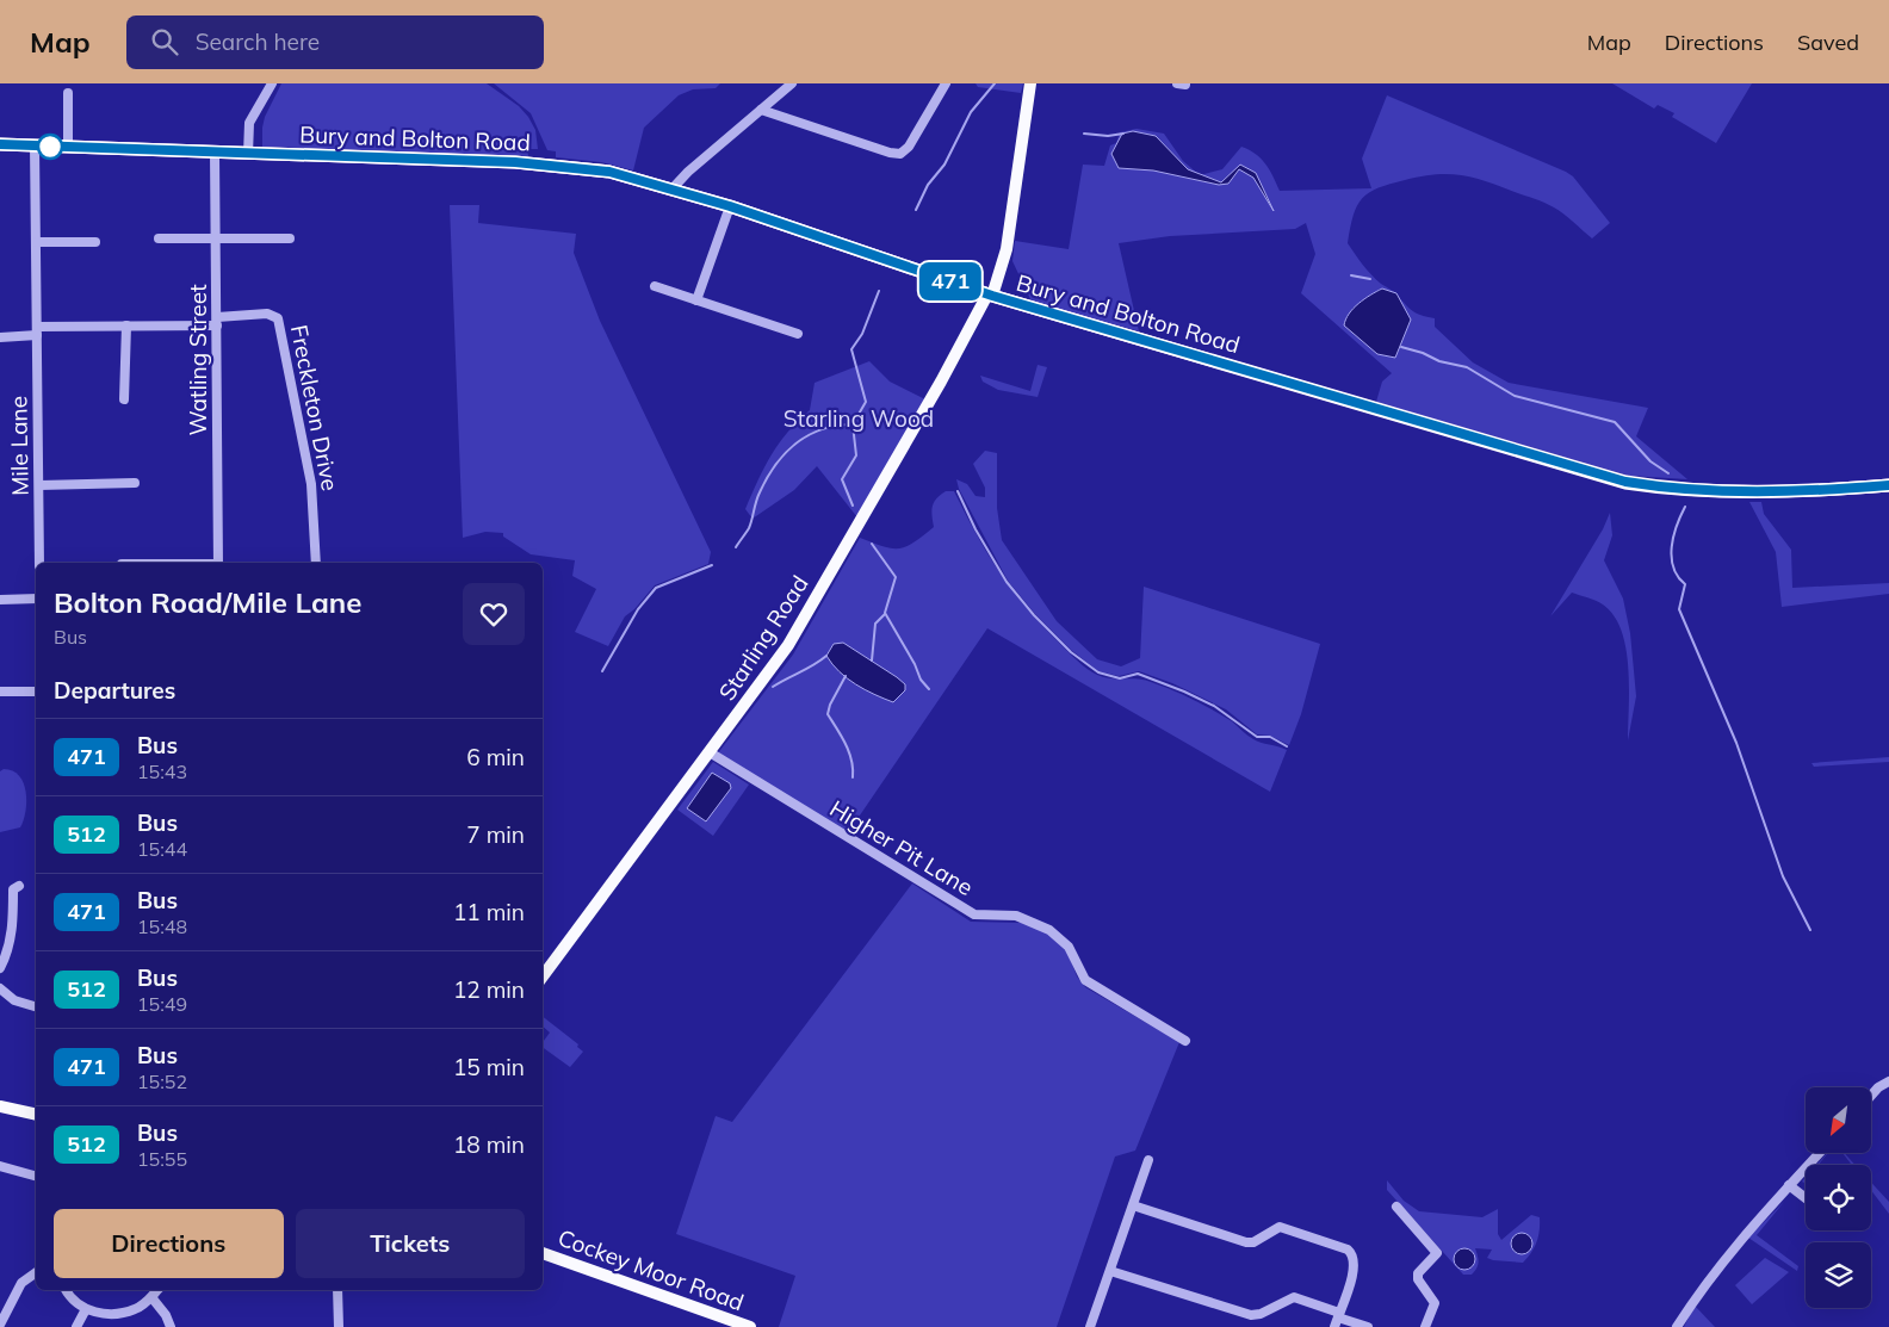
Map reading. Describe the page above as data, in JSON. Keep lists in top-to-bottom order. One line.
{"streets":{"highway":["Bury and Bolton Road"],"main road":["Starling Road","Cockey Moor Road"],"street":["Watling Street","Freckleton Drive","Mile Lane","Higher Pit Lane"]},"crossings":[["Bury and Bolton Road","Watling Street"],["Bury and Bolton Road","Mile Lane"],["Bury and Bolton Road","Starling Road"],["Watling Street","Freckleton Drive"],["Starling Road","Higher Pit Lane"]],"parks":["Starling Wood"],"lines":["bus line 471"],"north":"bottom left","page":{"header":"Map","search":"Search here","nav":["Map","Directions","Saved"],"on_map":"471","heading":[["Bolton Road/Mile Lane","Bus"],"Departures"],"list":[{"mark":"471","name":"Bus","note":"15:43","value":"6 min"},{"mark":"512","name":"Bus","note":"15:44","value":"7 min"},{"mark":"471","name":"Bus","note":"15:48","value":"11 min"},{"mark":"512","name":"Bus","note":"15:49","value":"12 min"},{"mark":"471","name":"Bus","note":"15:52","value":"15 min"},{"mark":"512","name":"Bus","note":"15:55","value":"18 min"}],"buttons":["Directions","Tickets"]}}
